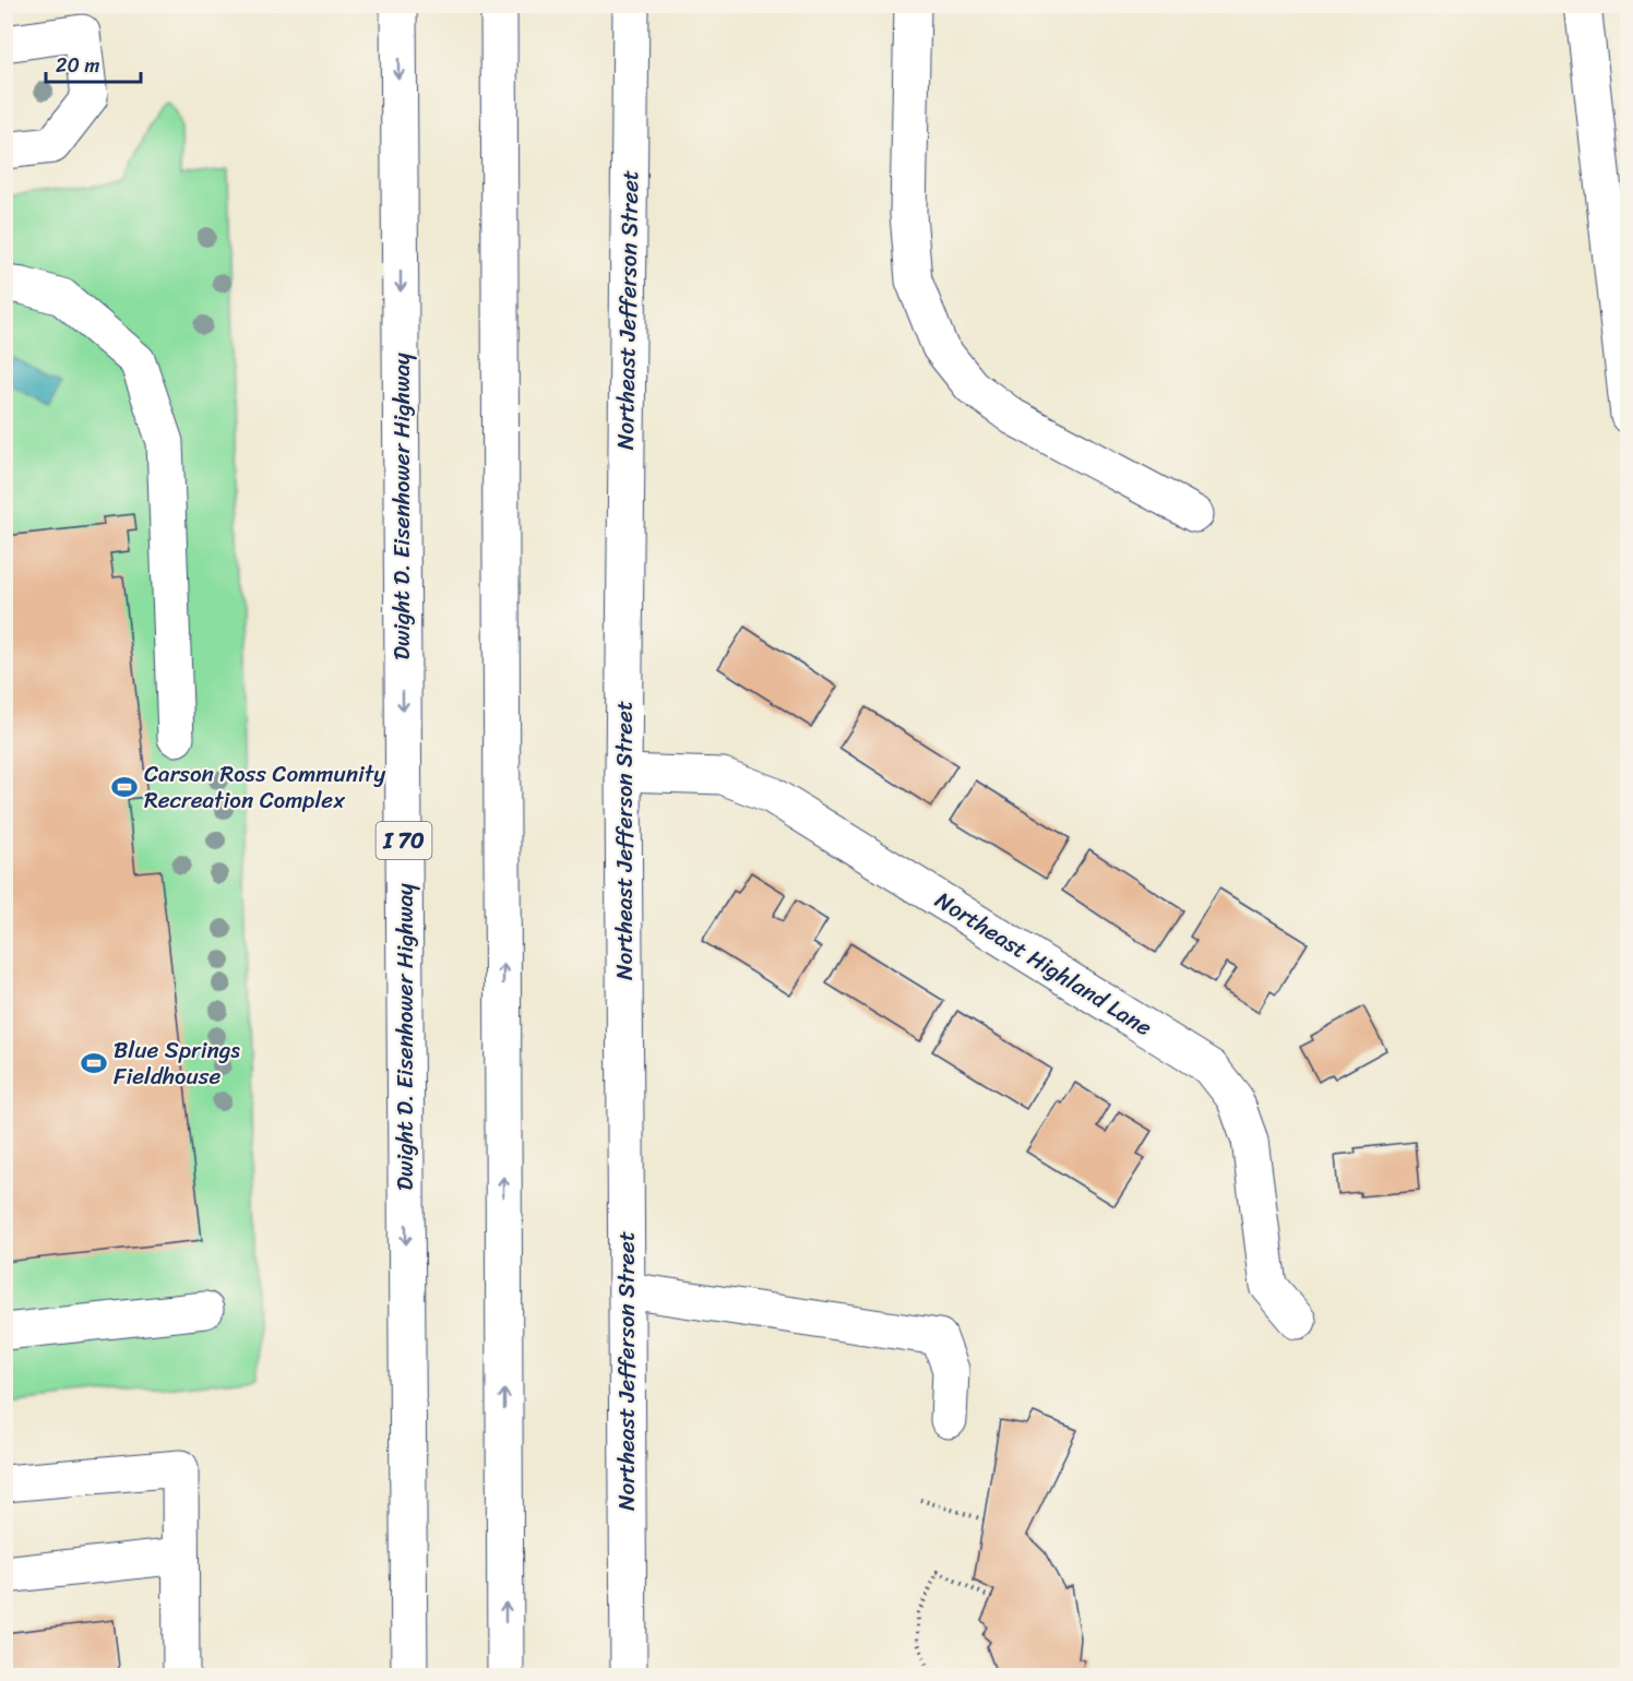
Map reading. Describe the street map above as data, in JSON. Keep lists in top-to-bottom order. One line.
{"streets":{"main road":["Northeast Jefferson Street","Dwight D. Eisenhower Highway","I 70","Northeast Highland Lane"]},"crossings":[["Northeast Jefferson Street","Northeast Highland Lane"]],"places":{"sports":["Carson Ross Community Recreation Complex","Blue Springs Fieldhouse"]},"scale_bar":"20 m"}
